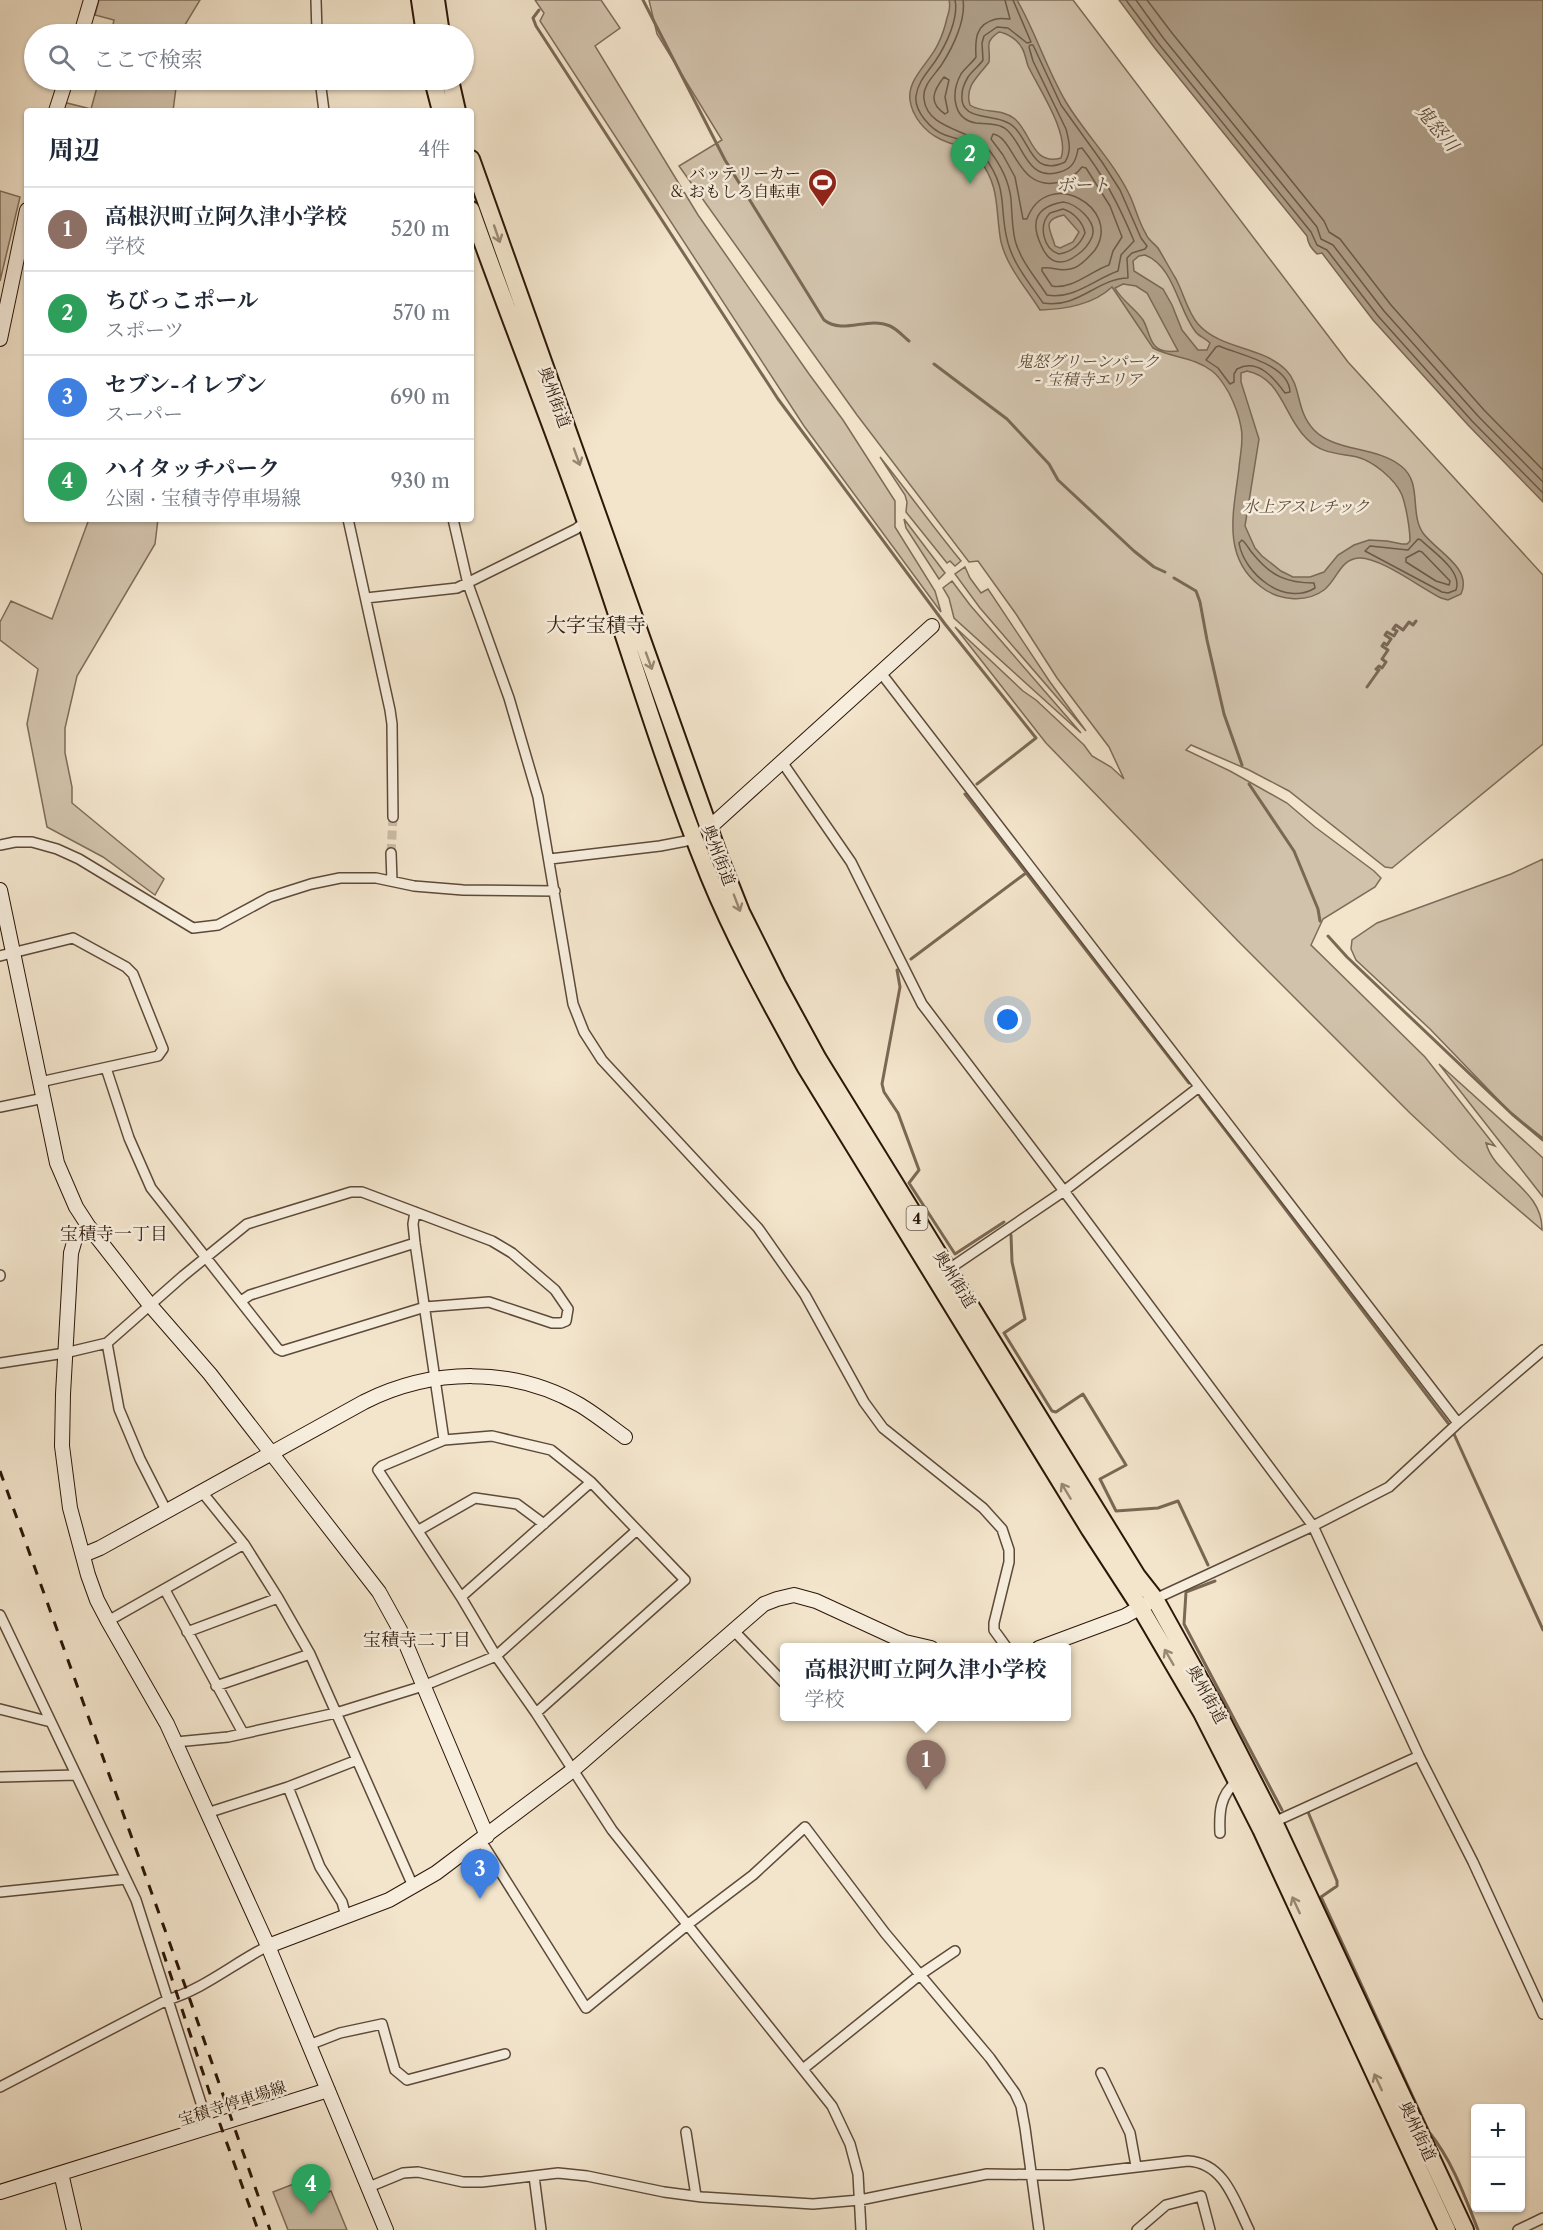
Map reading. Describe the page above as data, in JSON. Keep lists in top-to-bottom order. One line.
{"streets":{"highway":["奥州街道","4"],"street":["宝積寺停車場線"]},"districts":["大字宝積寺","宝積寺一丁目","宝積寺二丁目"],"water":["鬼怒川","ボート"],"parks":["鬼怒グリーンパーク - 宝積寺エリア","水上アスレチック"],"places":{"sports":["バッテリーカー ＆ おもしろ自転車"]},"page":{"search":"ここで検索","heading":["周辺","4件"],"pins":["2","1","3","4"],"list":[{"mark":"1","name":"高根沢町立阿久津小学校","note":"学校","value":"520 m"},{"mark":"2","name":"ちびっこポール","note":"スポーツ","value":"570 m"},{"mark":"3","name":"セブン-イレブン","note":"スーパー","value":"690 m"},{"mark":"4","name":"ハイタッチパーク","note":"公園 · 宝積寺停車場線","value":"930 m"}],"popup":["高根沢町立阿久津小学校","学校"],"map_buttons":["+","−"]}}
